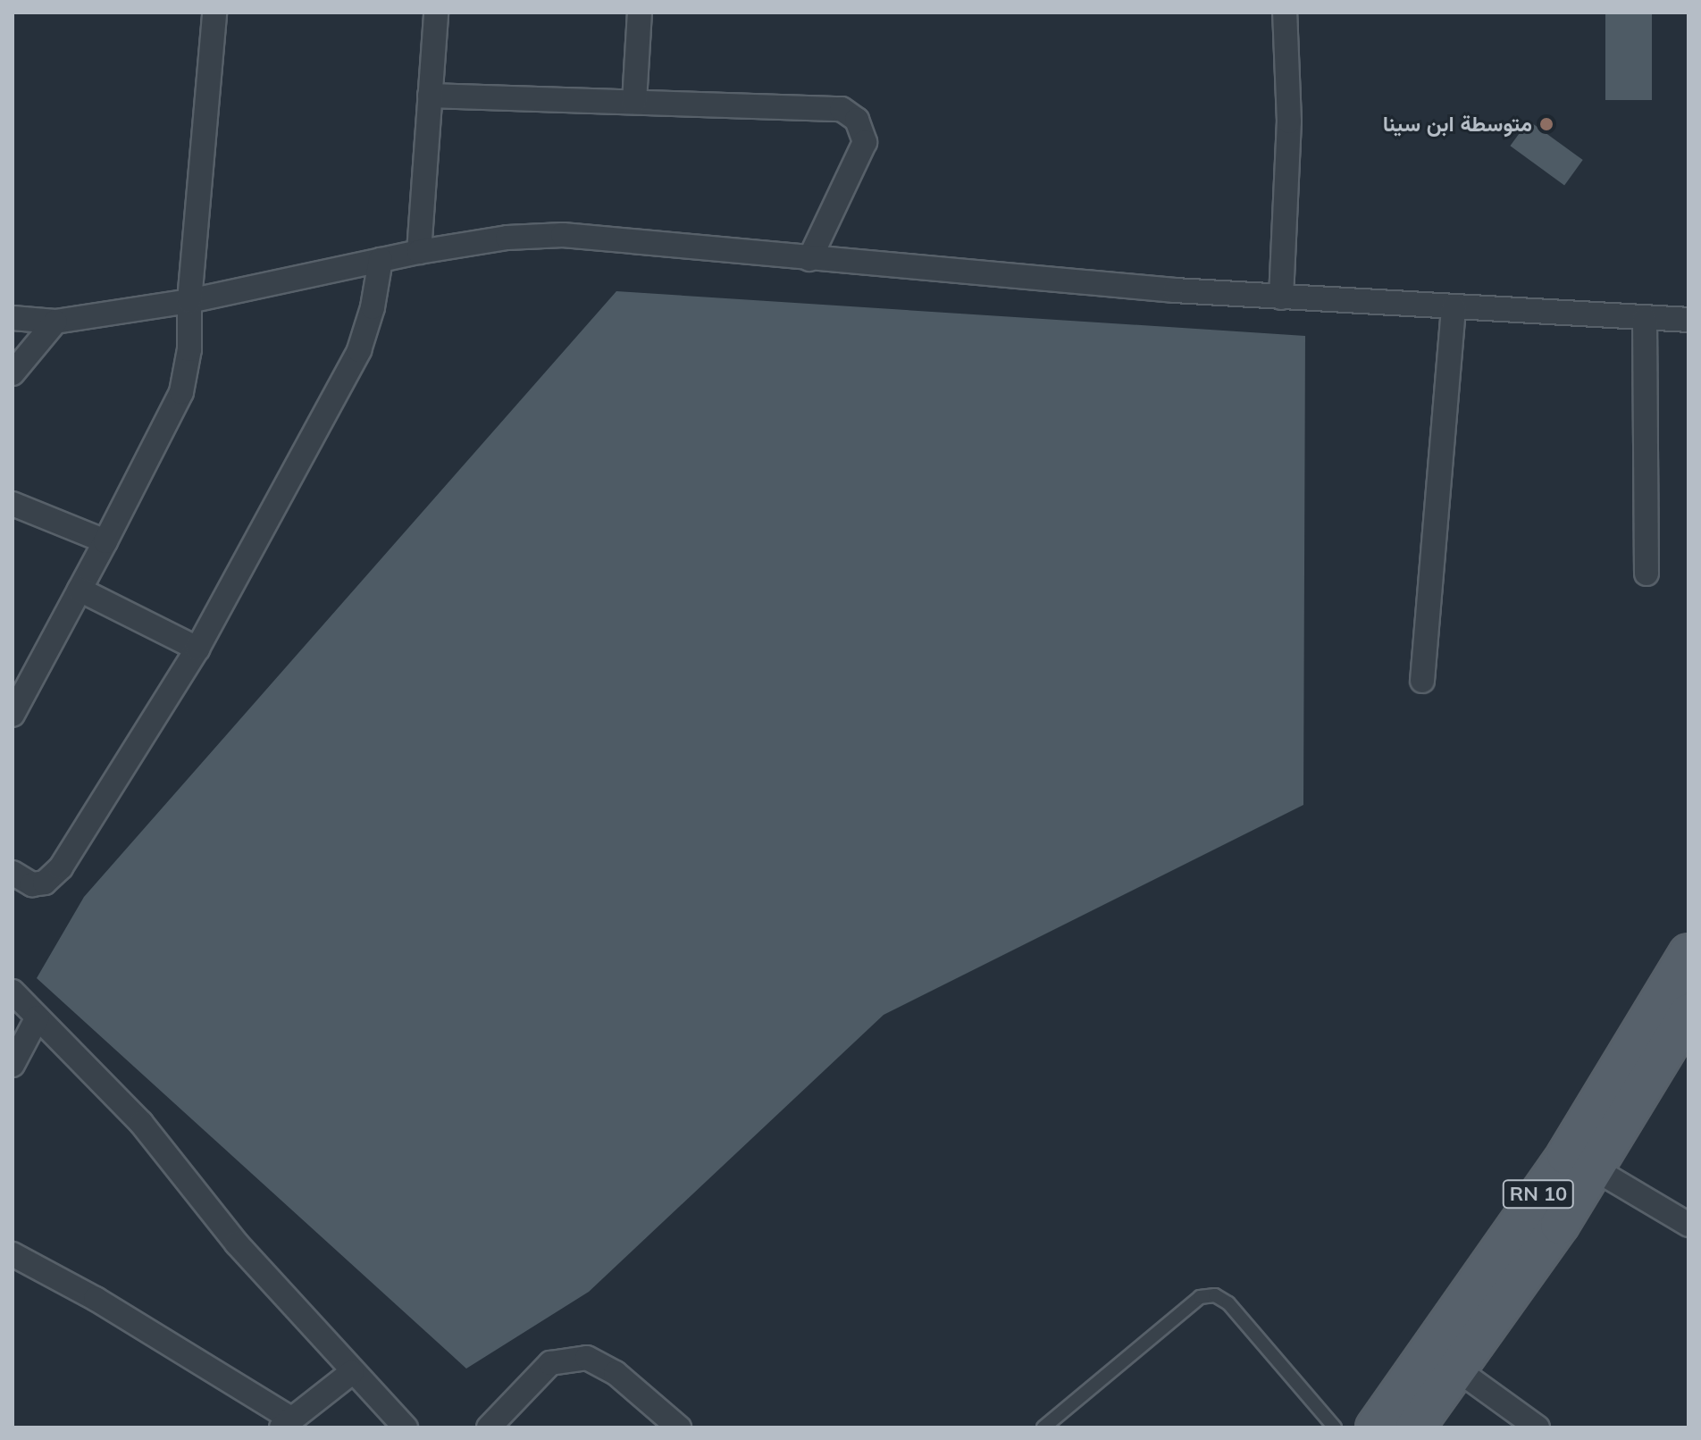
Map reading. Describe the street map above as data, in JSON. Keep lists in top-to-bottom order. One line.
{"streets":{"main road":["RN 10"]},"places":["متوسطة ابن سينا"]}
